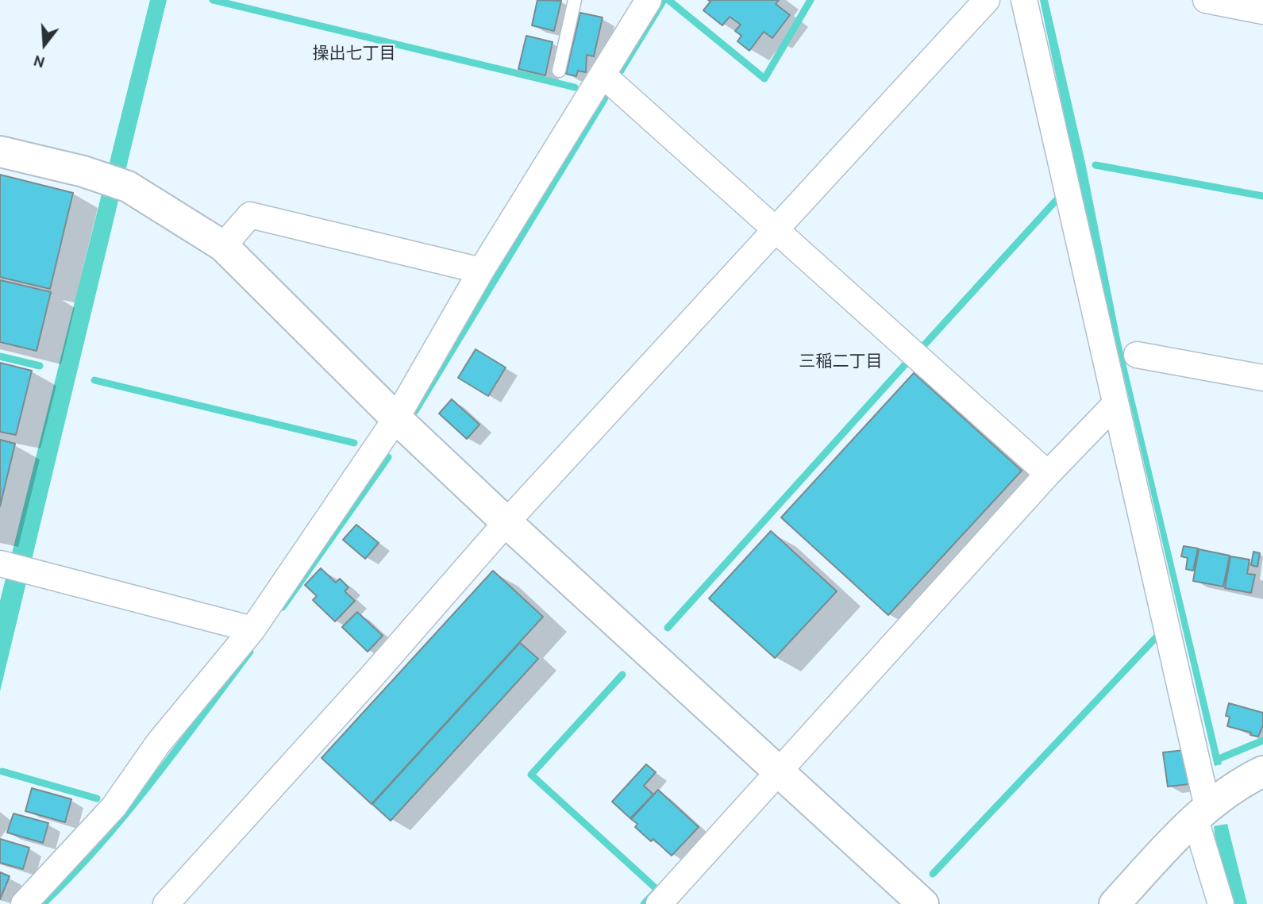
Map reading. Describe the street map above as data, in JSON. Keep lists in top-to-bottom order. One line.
{"districts":["操出七丁目","三稲二丁目"],"north":"bottom"}
